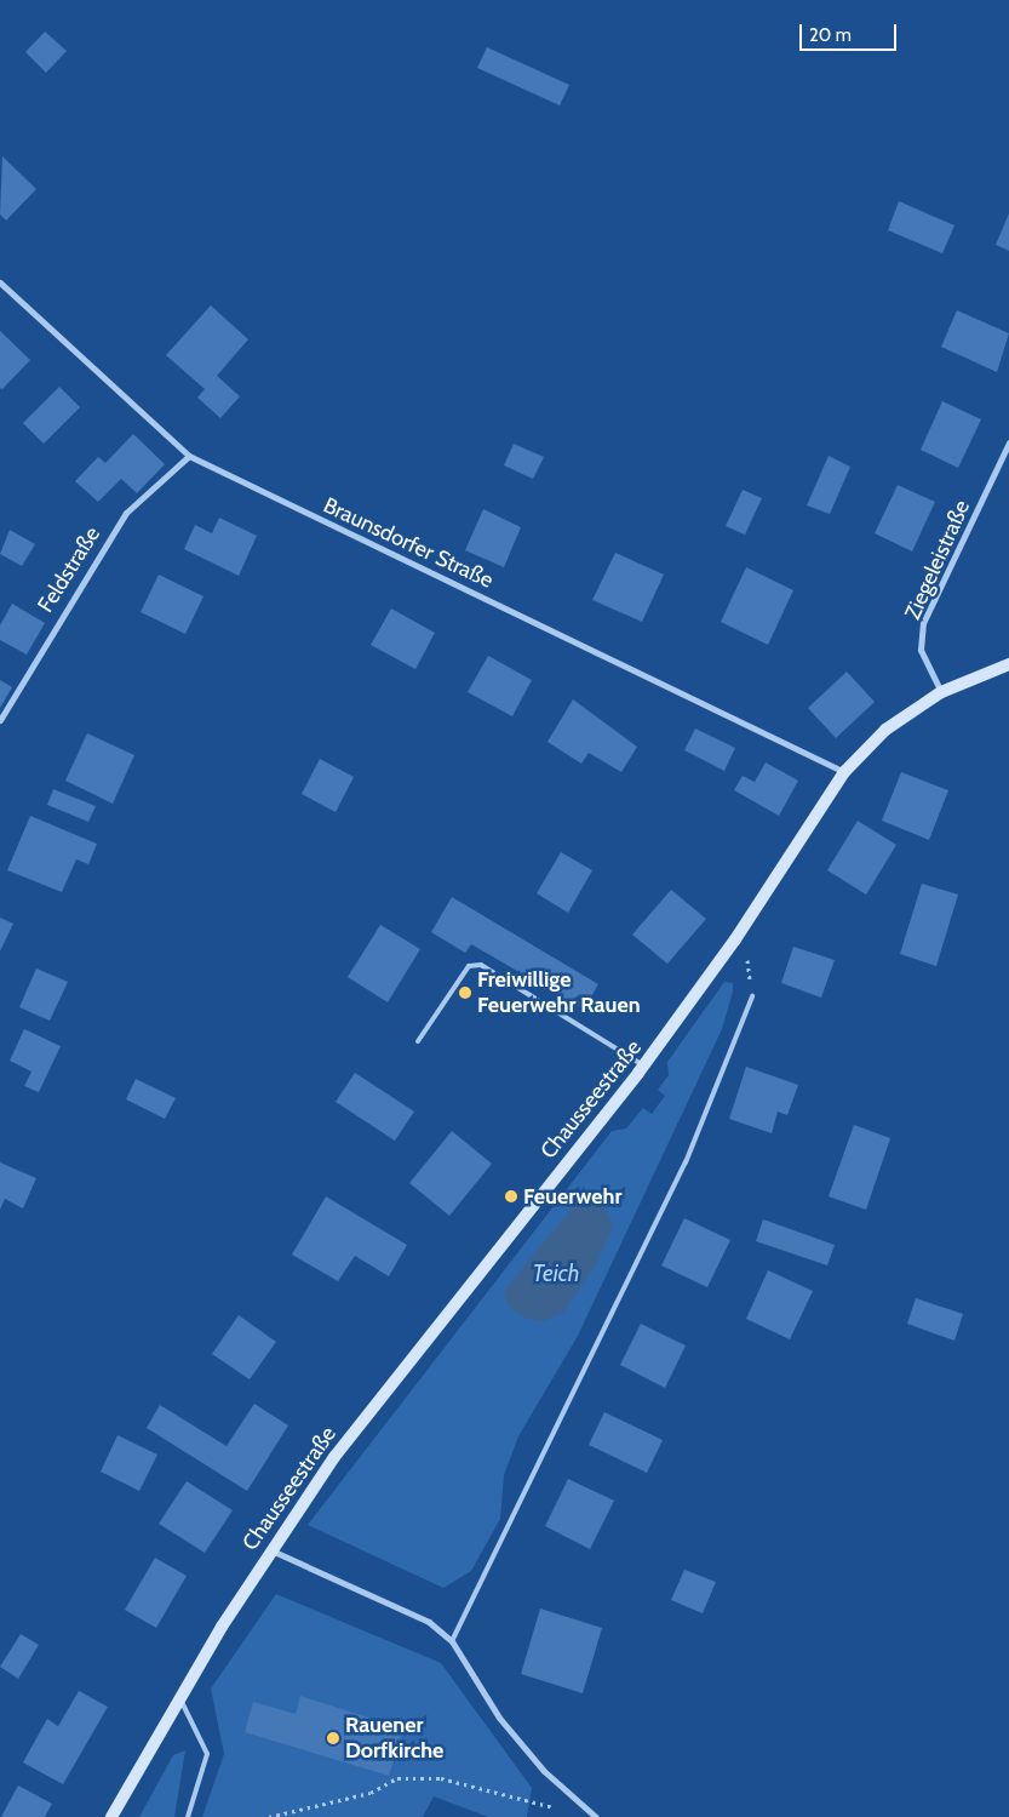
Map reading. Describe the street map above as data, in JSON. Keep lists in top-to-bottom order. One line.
{"streets":{"main road":["Chausseestraße"],"street":["Braunsdorfer Straße","Ziegeleistraße","Feldstraße"]},"crossings":[["Braunsdorfer Straße","Feldstraße"],["Braunsdorfer Straße","Chausseestraße"],["Ziegeleistraße","Chausseestraße"]],"water":["Teich"],"places":["Freiwillige Feuerwehr Rauen","Feuerwehr","Rauener Dorfkirche"],"scale_bar":"20 m"}
